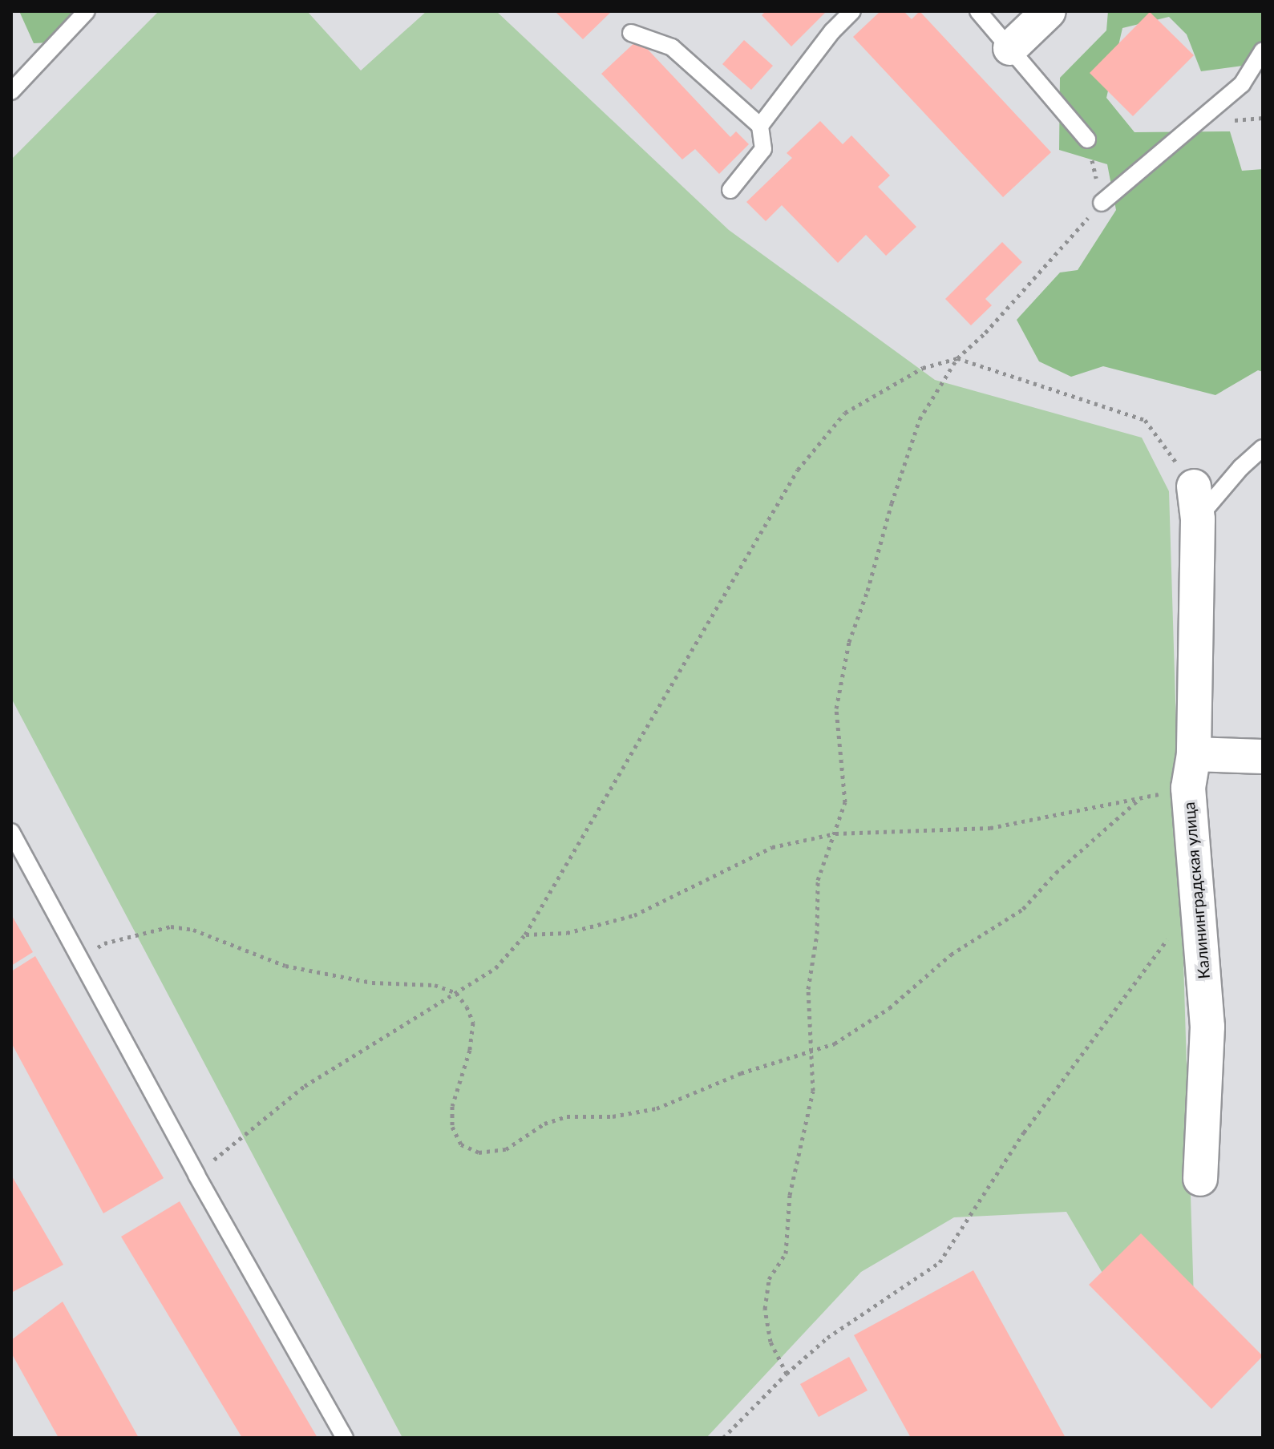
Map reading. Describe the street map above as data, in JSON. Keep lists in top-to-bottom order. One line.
{"streets":{"street":["Калининградская улица"]}}
